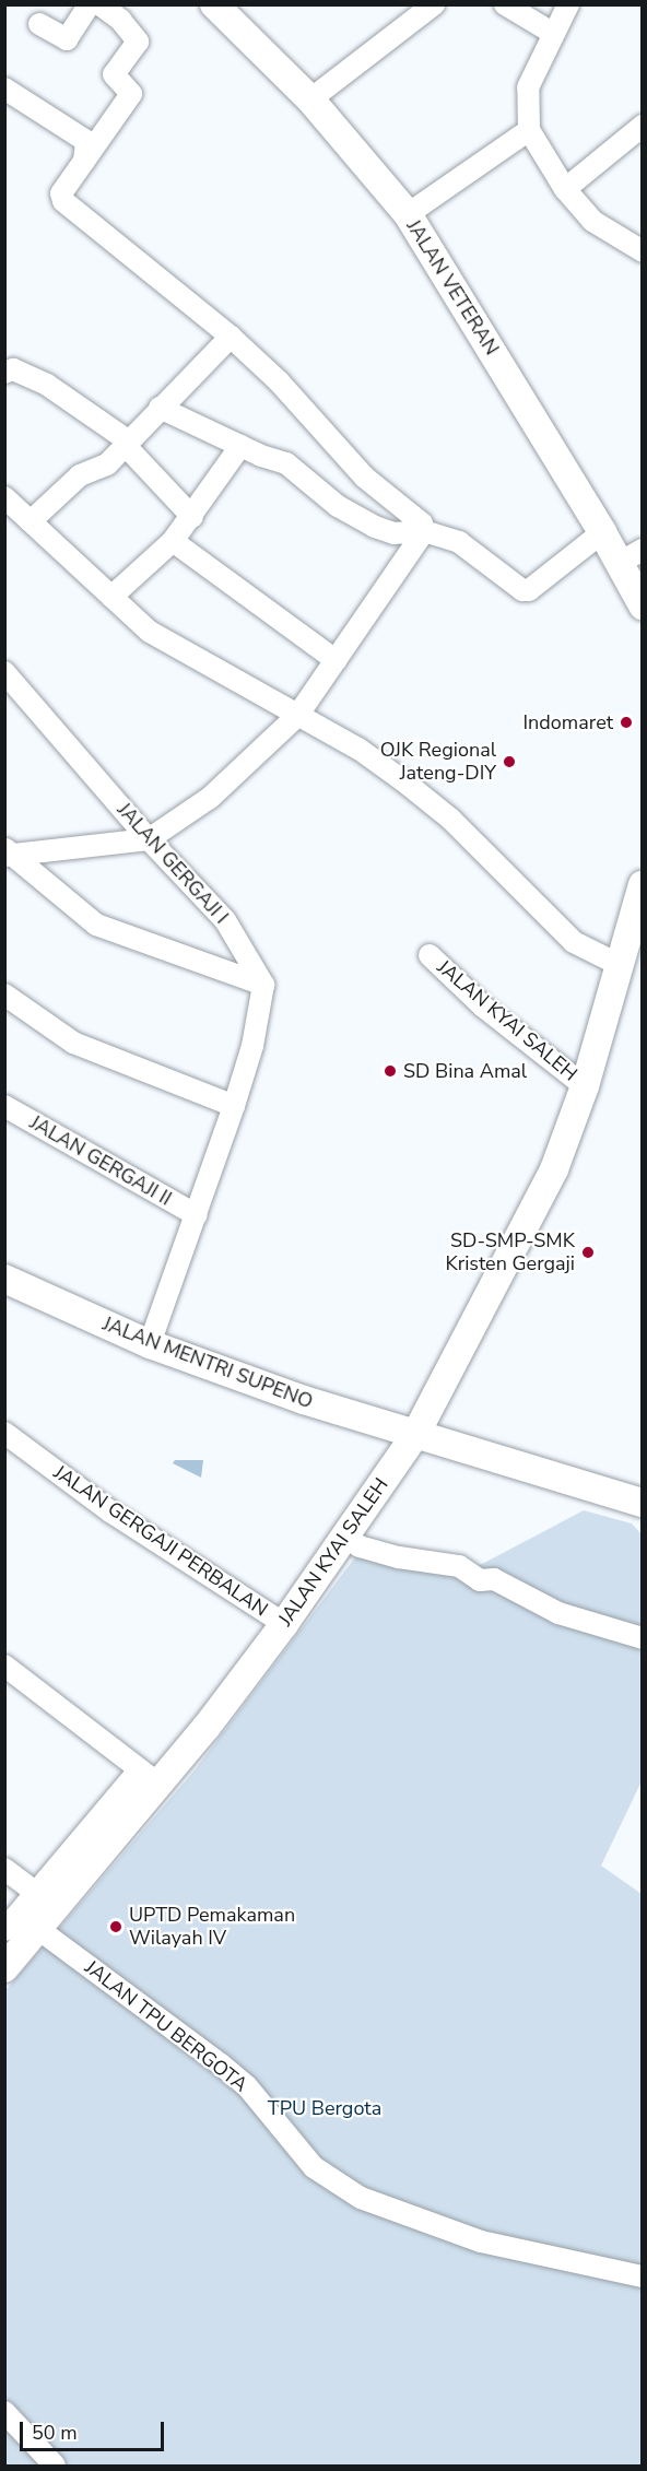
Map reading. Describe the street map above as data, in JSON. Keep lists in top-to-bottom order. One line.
{"streets":{"main road":["JALAN VETERAN","JALAN KYAI SALEH","JALAN MENTRI SUPENO"],"street":["JALAN GERGAJI I","JALAN GERGAJI II","JALAN GERGAJI PERBALAN","JALAN TPU BERGOTA"]},"crossings":[["JALAN KYAI SALEH","JALAN MENTRI SUPENO"],["JALAN KYAI SALEH","JALAN GERGAJI PERBALAN"],["JALAN KYAI SALEH","JALAN TPU BERGOTA"]],"parks":["TPU Bergota"],"places":["Indomaret","OJK Regional Jateng-DIY","SD Bina Amal","SD-SMP-SMK Kristen Gergaji","UPTD Pemakaman Wilayah IV"],"scale_bar":"50 m"}
